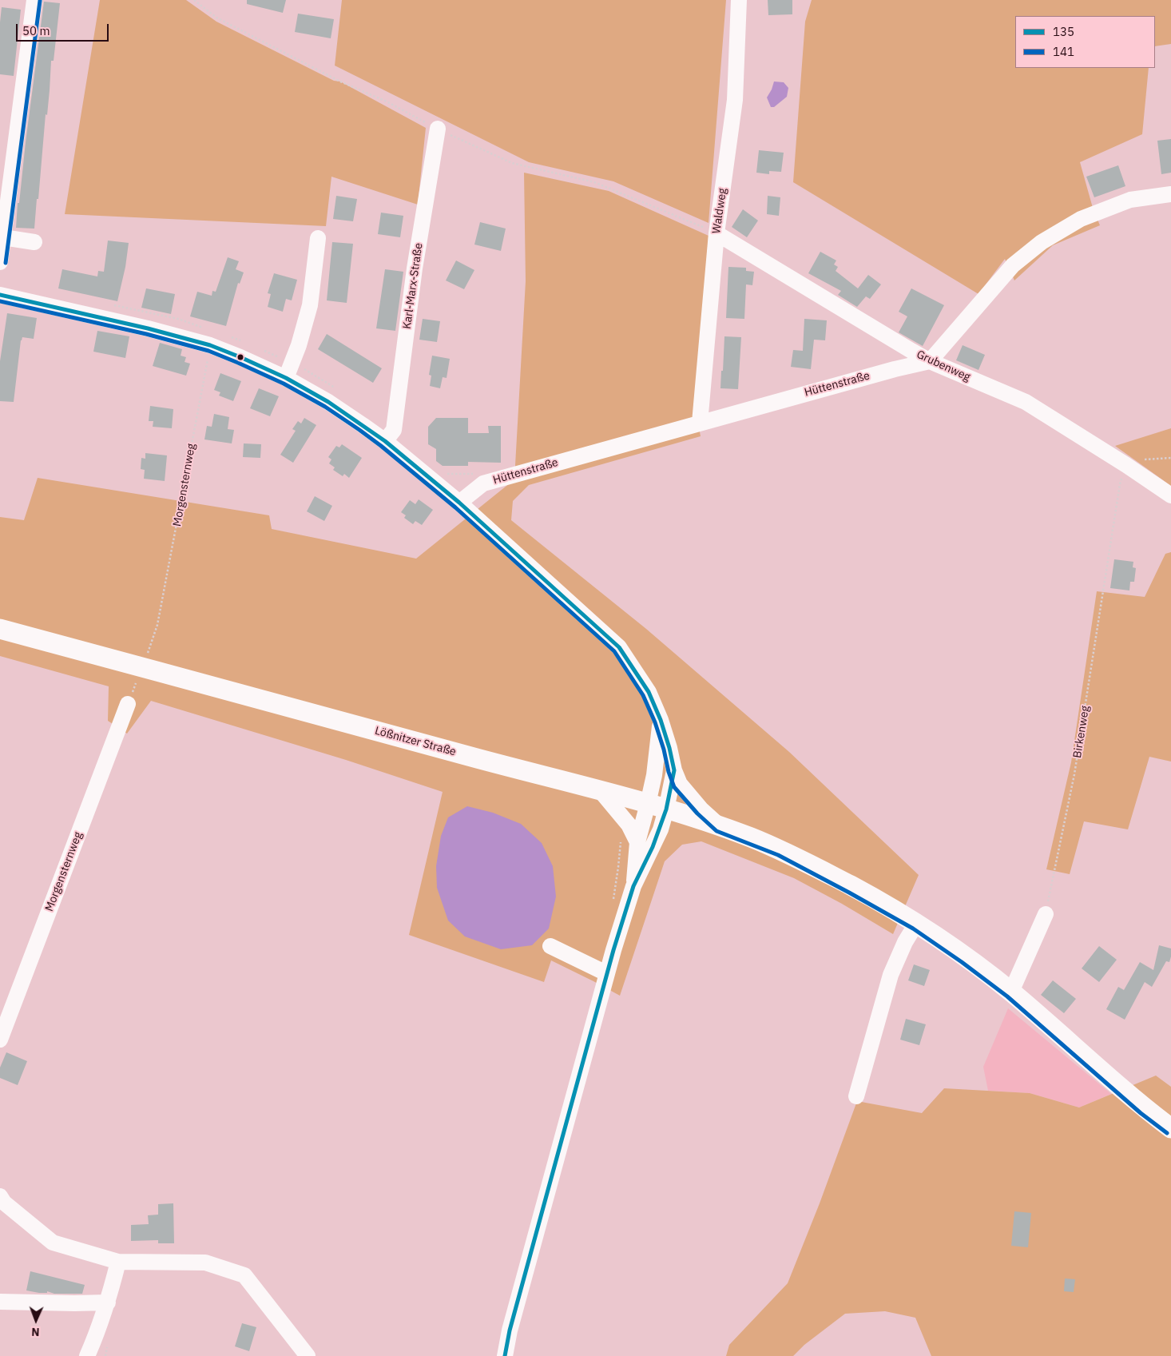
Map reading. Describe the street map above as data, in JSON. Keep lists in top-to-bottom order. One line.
{"streets":{"main road":["Lößnitzer Straße"],"street":["Waldweg","Karl-Marx-Straße","Grubenweg","Hüttenstraße","Morgensternweg"],"path":["Birkenweg"]},"crossings":[["Waldweg","Grubenweg"],["Waldweg","Hüttenstraße"],["Grubenweg","Hüttenstraße"],["Grubenweg","Birkenweg"]],"lines":["transit line 141","transit line 135"],"legend":["135","141"],"scale_bar":"50 m","north":"bottom"}
